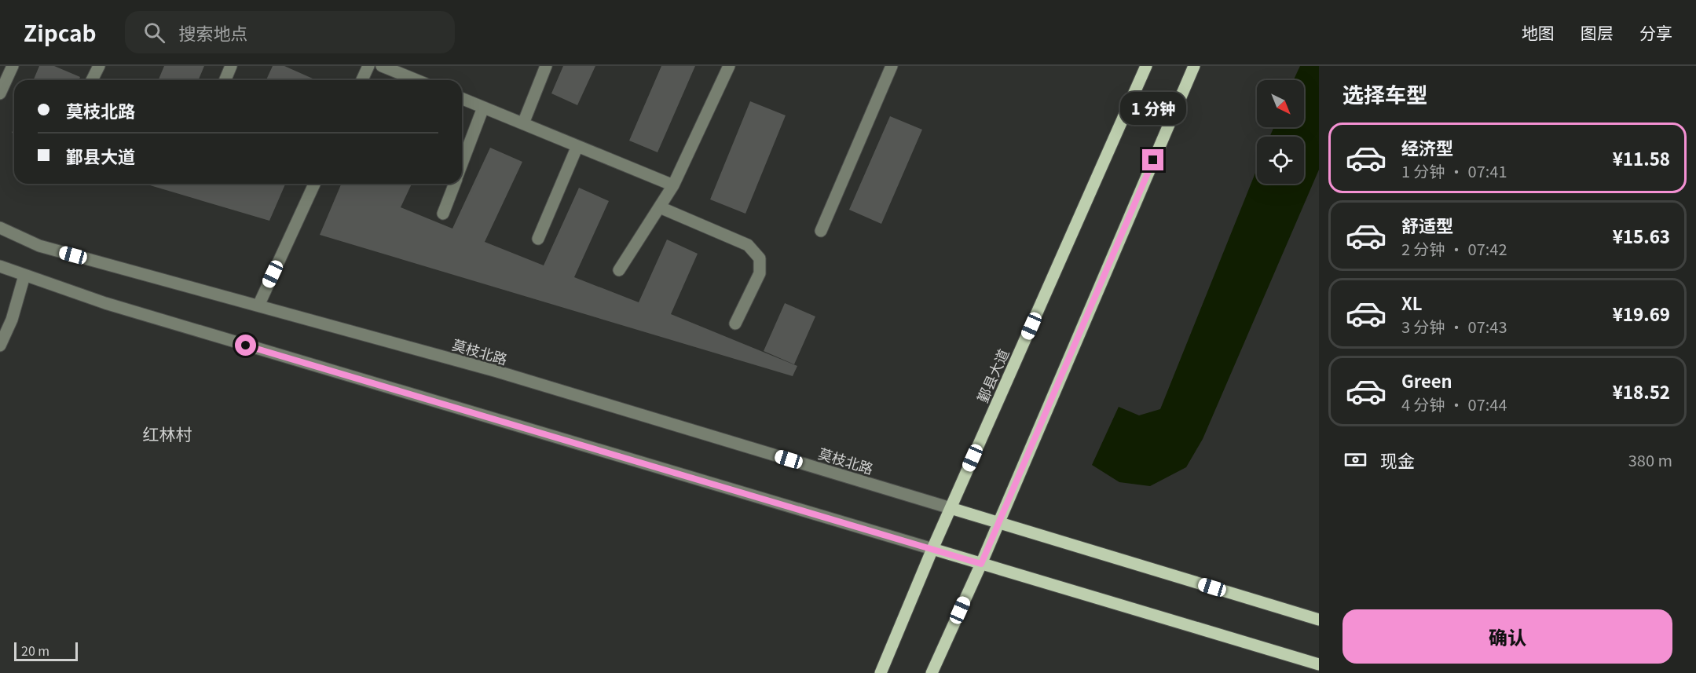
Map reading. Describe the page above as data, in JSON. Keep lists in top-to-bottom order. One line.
{"streets":{"main road":["鄞县大道"],"street":["莫枝北路"]},"crossings":[["莫枝北路","鄞县大道"]],"districts":["红林村"],"scale_bar":"20 m","north":"bottom right","page":{"header":"Zipcab","search":"搜索地点","nav":["地图","图层","分享"],"heading":"选择车型","banner":["莫枝北路","鄞县大道"],"bubble":"1 分钟","list":[{"name":"经济型","note":"1 分钟 · 07:41","value":"¥11.58"},{"name":"舒适型","note":"2 分钟 · 07:42","value":"¥15.63"},{"name":"XL","note":"3 分钟 · 07:43","value":"¥19.69"},{"name":"Green","note":"4 分钟 · 07:44","value":"¥18.52"}],"pay":["现金","380 m"],"buttons":"确认","scale":"20 m"}}
